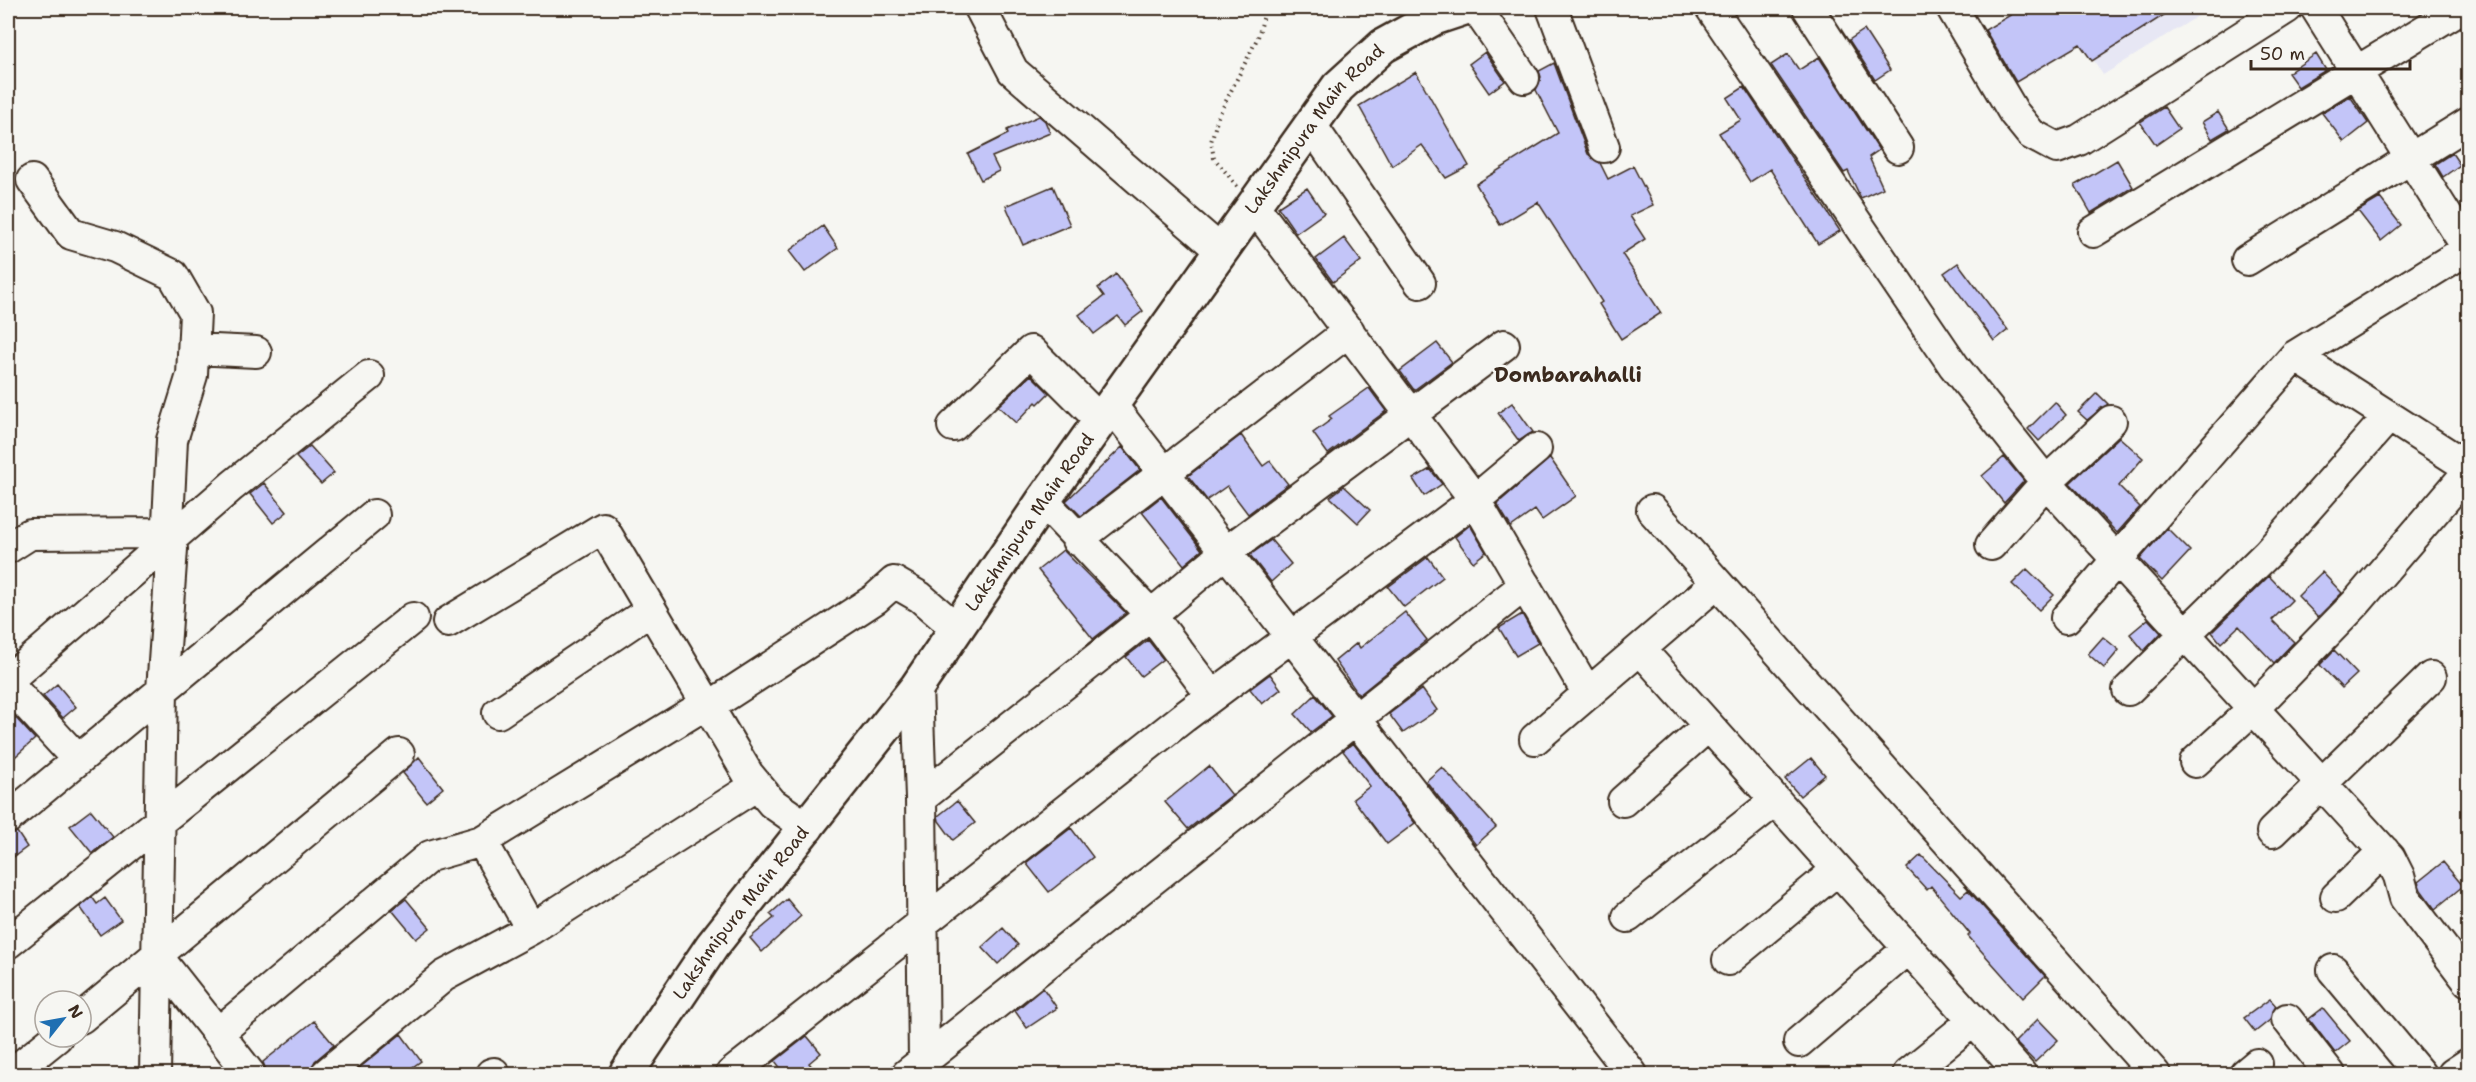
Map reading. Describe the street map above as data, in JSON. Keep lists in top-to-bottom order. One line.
{"streets":{"main road":["Lakshmipura Main Road"]},"districts":["Dombarahalli"],"scale_bar":"50 m","north":"top right"}
